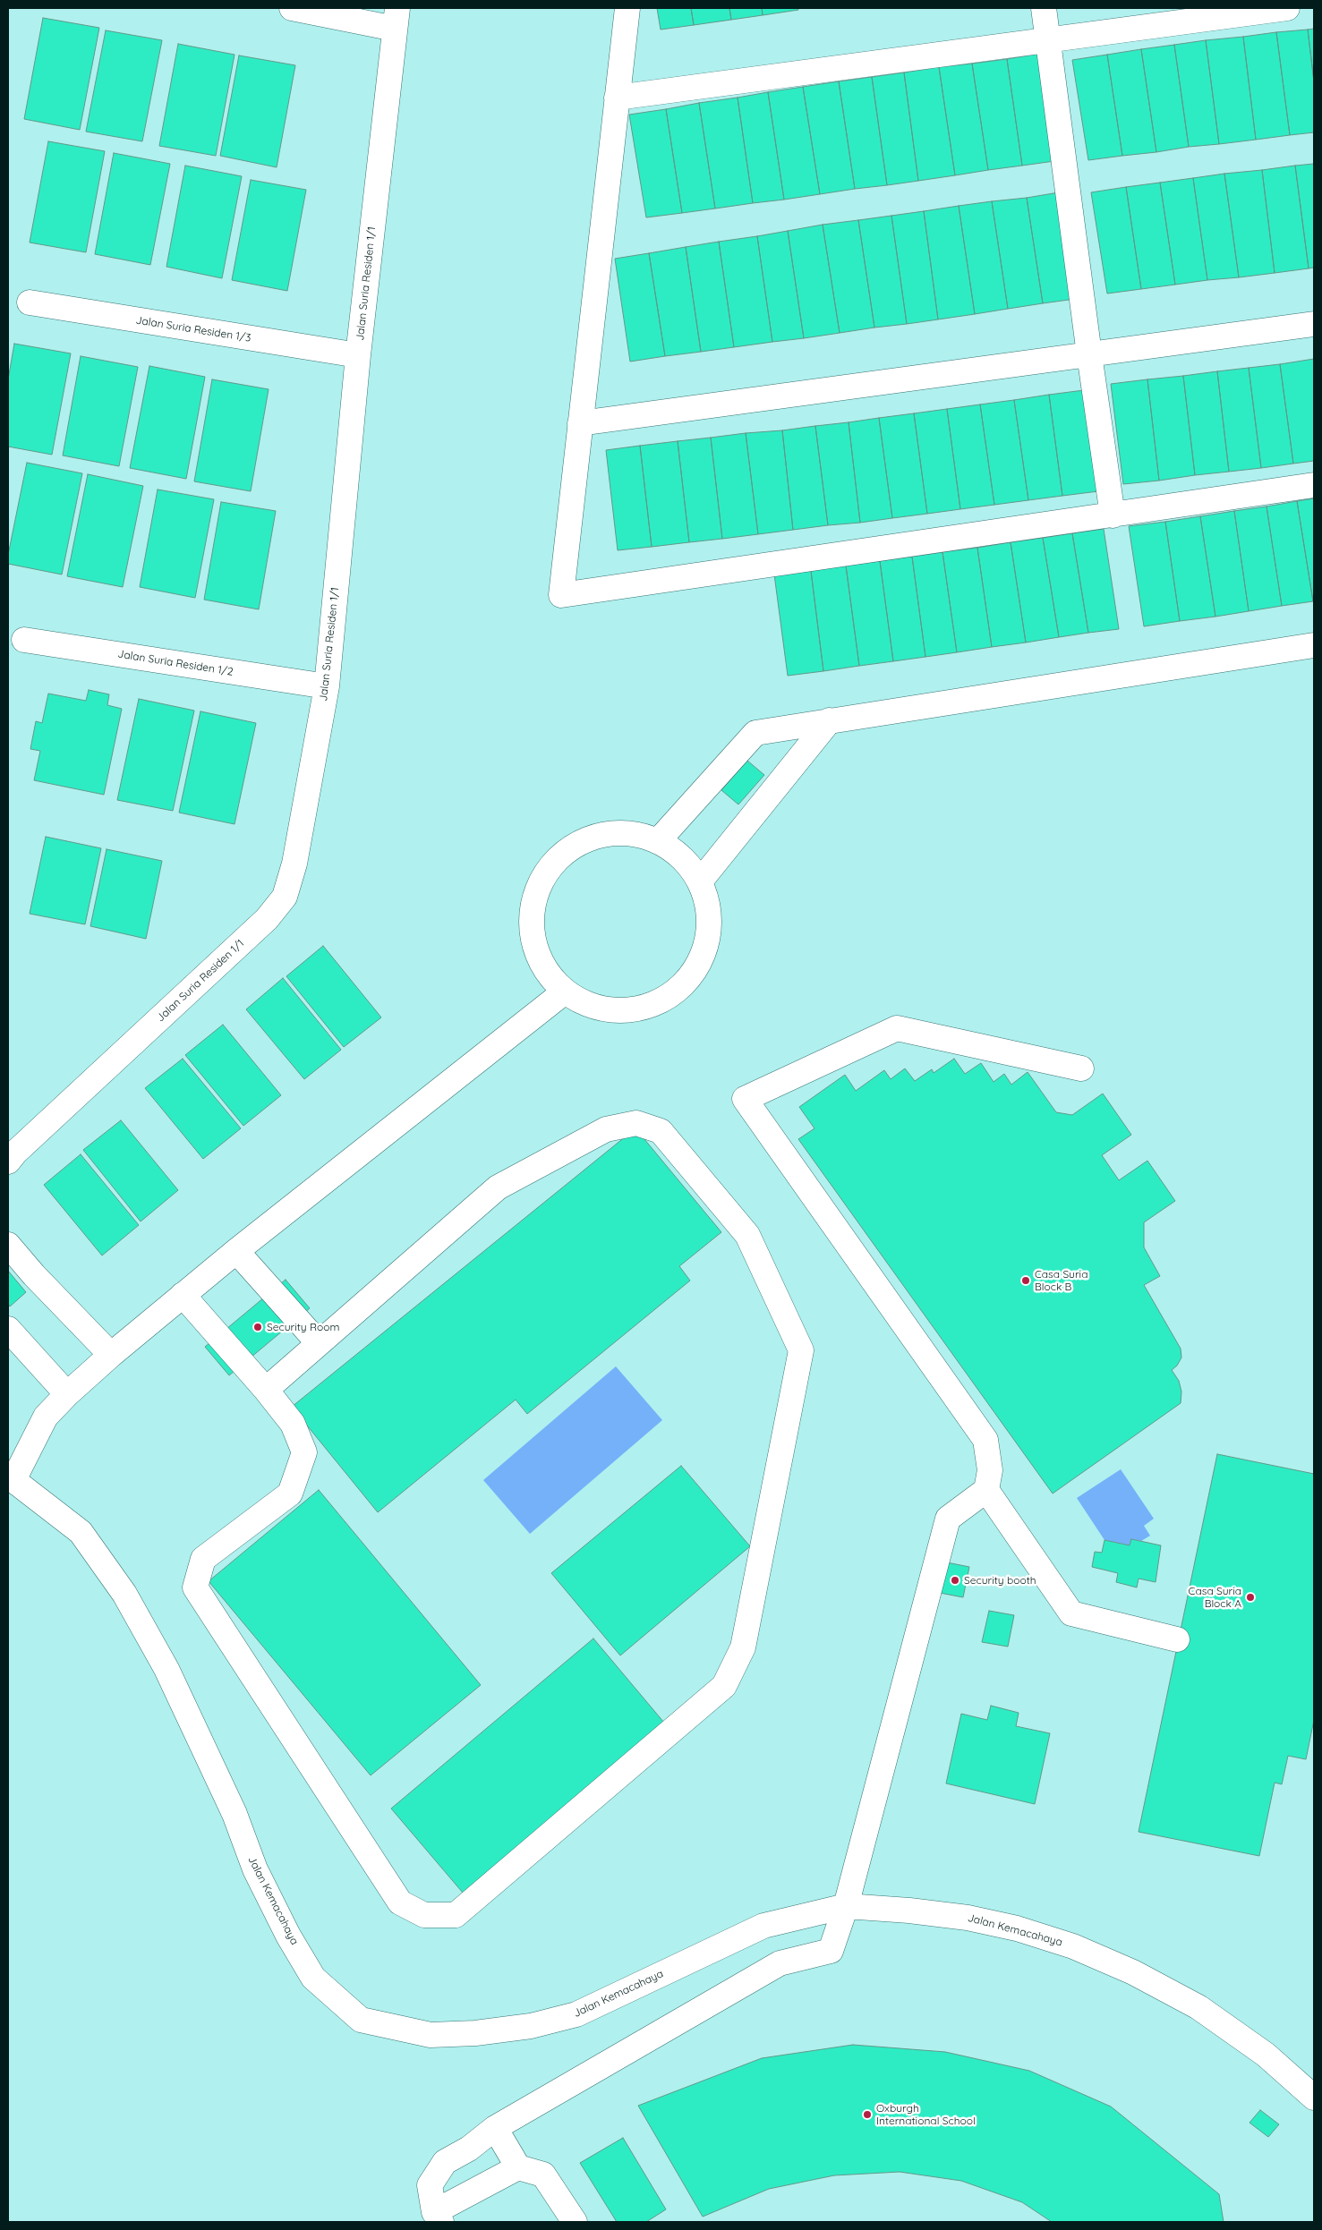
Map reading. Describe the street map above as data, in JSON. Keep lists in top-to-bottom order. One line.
{"streets":{"street":["Jalan Suria Residen 1/1","Jalan Suria Residen 1/3","Jalan Suria Residen 1/2","Jalan Kemacahaya"]},"crossings":[["Jalan Suria Residen 1/1","Jalan Suria Residen 1/3"],["Jalan Suria Residen 1/1","Jalan Suria Residen 1/2"]],"places":["Casa Suria Block B","Security Room","Security booth","Casa Suria Block A","Oxburgh International School"]}
